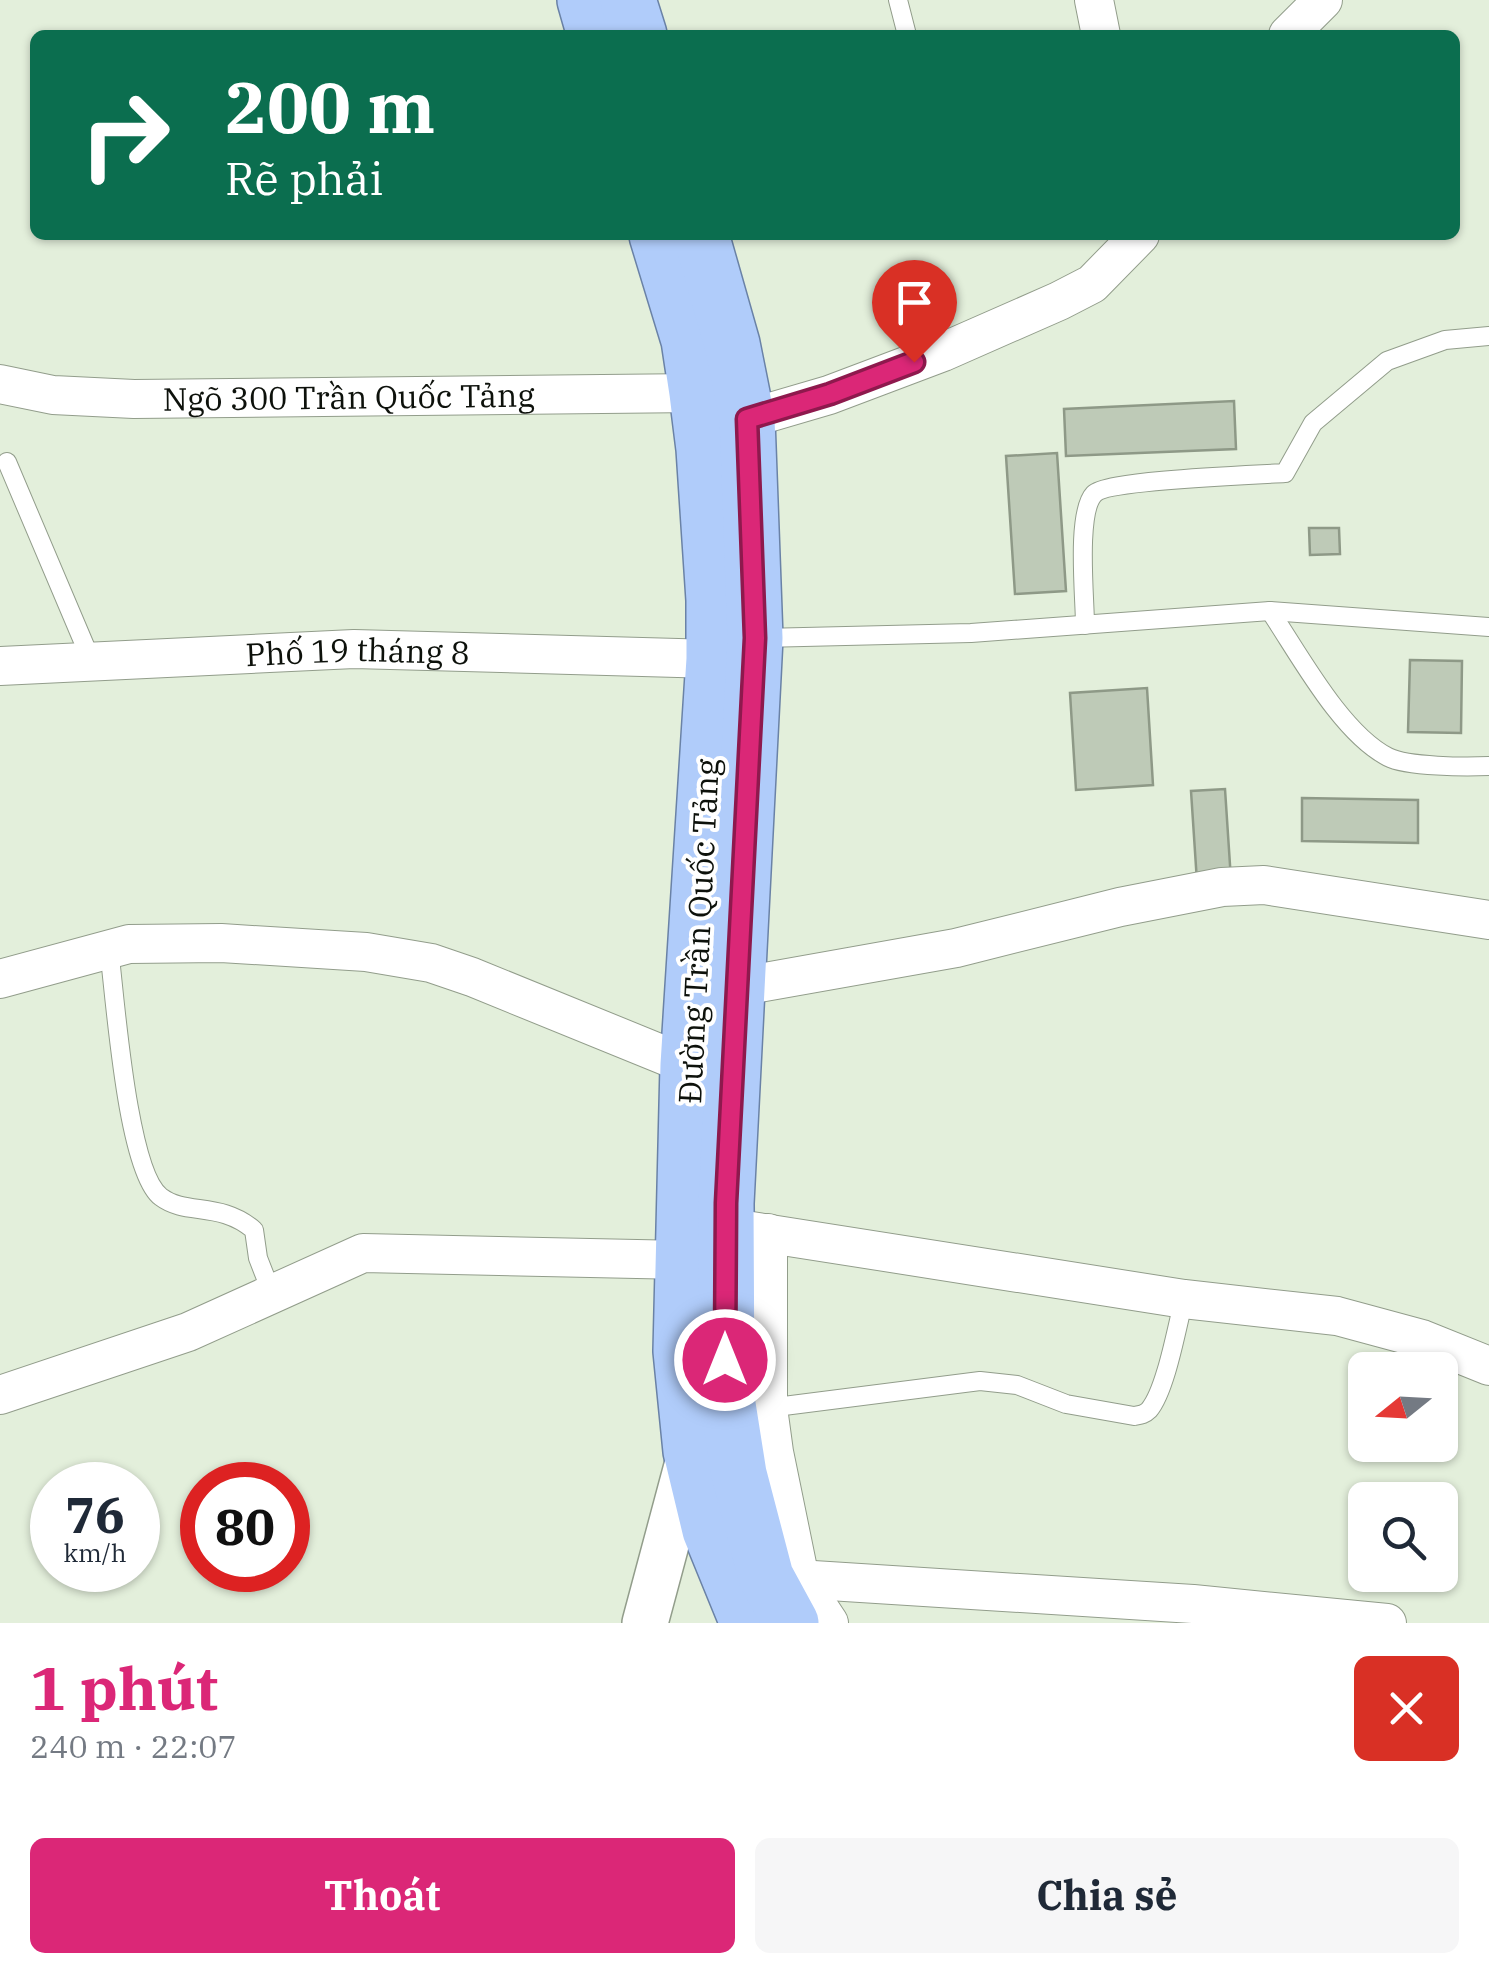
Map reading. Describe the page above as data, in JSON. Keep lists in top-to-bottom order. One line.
{"streets":{"highway":["Đường Trần Quốc Tảng"],"street":["Ngõ 300 Trần Quốc Tảng","Phố 19 tháng 8"]},"crossings":[["Ngõ 300 Trần Quốc Tảng","Đường Trần Quốc Tảng"],["Phố 19 tháng 8","Đường Trần Quốc Tảng"]],"north":"left","page":{"turn":["200 m","Rẽ phải"],"speed":"76 km/h","limit":"80","heading":["1 phút","240 m · 22:07"],"buttons":["Thoát","Chia sẻ"]}}
